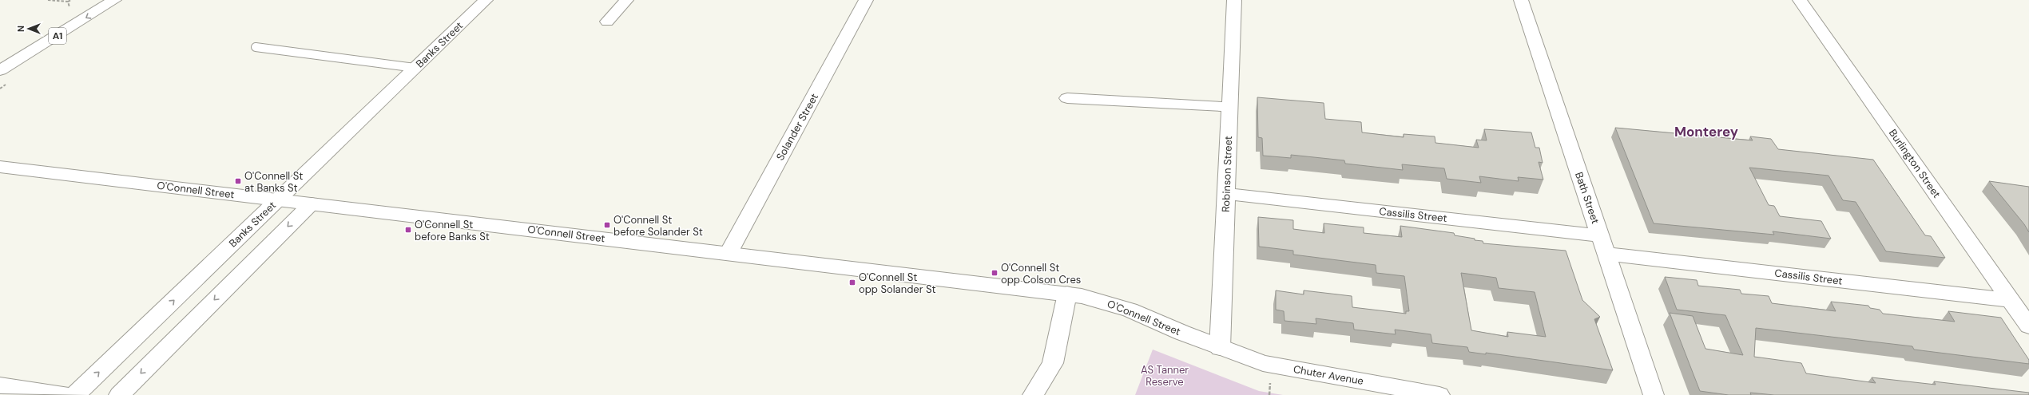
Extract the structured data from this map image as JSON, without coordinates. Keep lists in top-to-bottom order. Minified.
{"streets":{"main road":["A1","Banks Street","Solander Street","Burlington Street","Robinson Street","O'Connell Street","Bath Street","Cassilis Street","Chuter Avenue"]},"crossings":[["Banks Street","O'Connell Street"],["Solander Street","O'Connell Street"],["Burlington Street","Cassilis Street"],["Robinson Street","O'Connell Street"],["Robinson Street","Cassilis Street"],["Robinson Street","Chuter Avenue"],["O'Connell Street","Chuter Avenue"],["Bath Street","Cassilis Street"]],"districts":["Monterey"],"parks":["AS Tanner Reserve"],"places":{"transit":["O'Connell St at Banks St","O'Connell St before Solander St","O'Connell St before Banks St","O'Connell St opp Colson Cres","O'Connell St opp Solander St"]},"north":"left"}
